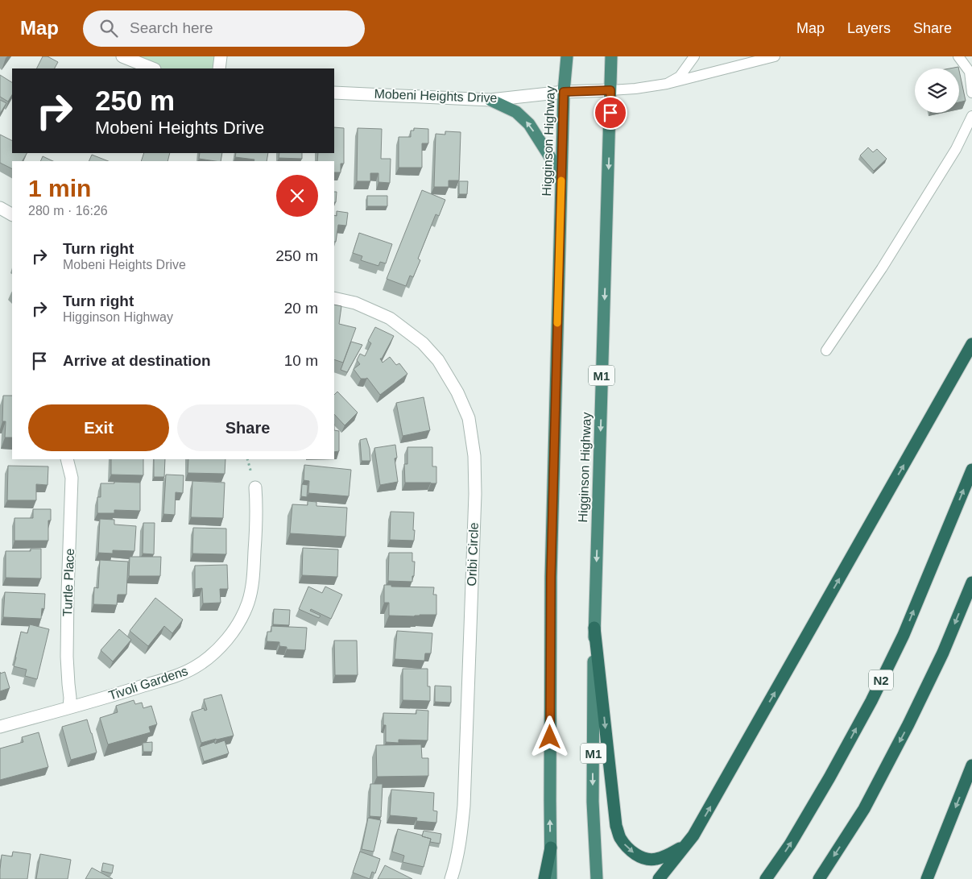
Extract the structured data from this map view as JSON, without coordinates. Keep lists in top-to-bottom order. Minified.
{"streets":{"highway":["Higginson Highway","M1","N2"],"street":["Mobeni Heights Drive","Oribi Circle","Turtle Place","Tivoli Gardens"]},"crossings":[["Mobeni Heights Drive","Higginson Highway"],["Turtle Place","Tivoli Gardens"]],"page":{"header":"Map","search":"Search here","nav":["Map","Layers","Share"],"turn":["250 m","Mobeni Heights Drive"],"heading":["1 min","280 m · 16:26"],"list":[{"name":"Turn right","note":"Mobeni Heights Drive","value":"250 m"},{"name":"Turn right","note":"Higginson Highway","value":"20 m"},{"name":"Arrive at destination","value":"10 m"}],"buttons":["Exit","Share"]}}
